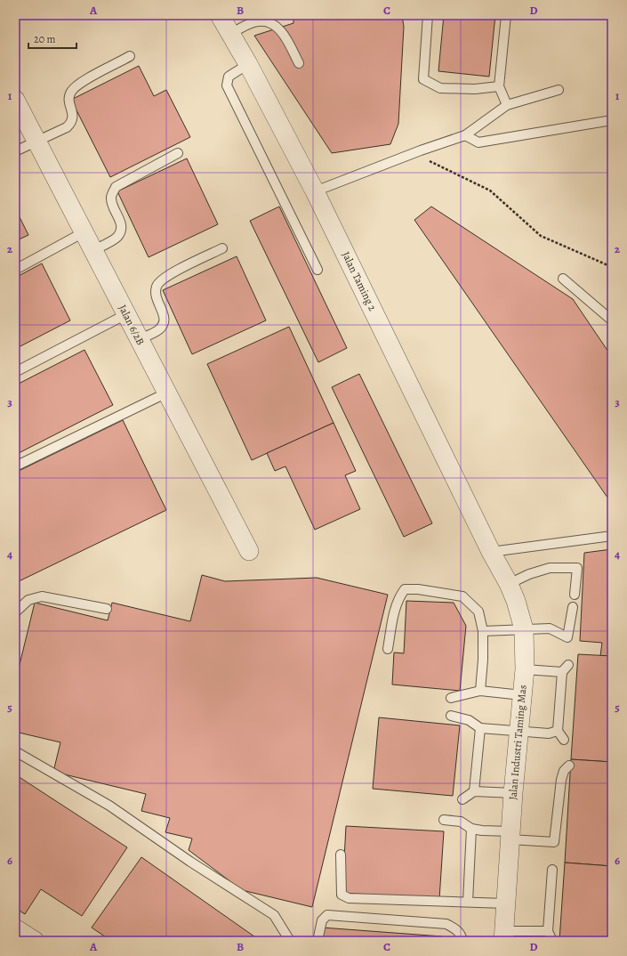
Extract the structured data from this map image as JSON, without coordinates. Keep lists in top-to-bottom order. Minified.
{"streets":{"street":["Jalan Taming 2","Jalan 6/2B","Jalan Industri Taming Mas"]},"crossings":[["Jalan Taming 2","Jalan Industri Taming Mas"]],"scale_bar":"20 m","grid":{"columns":["A","B","C","D"],"rows":["1","2","3","4","5","6"]}}
